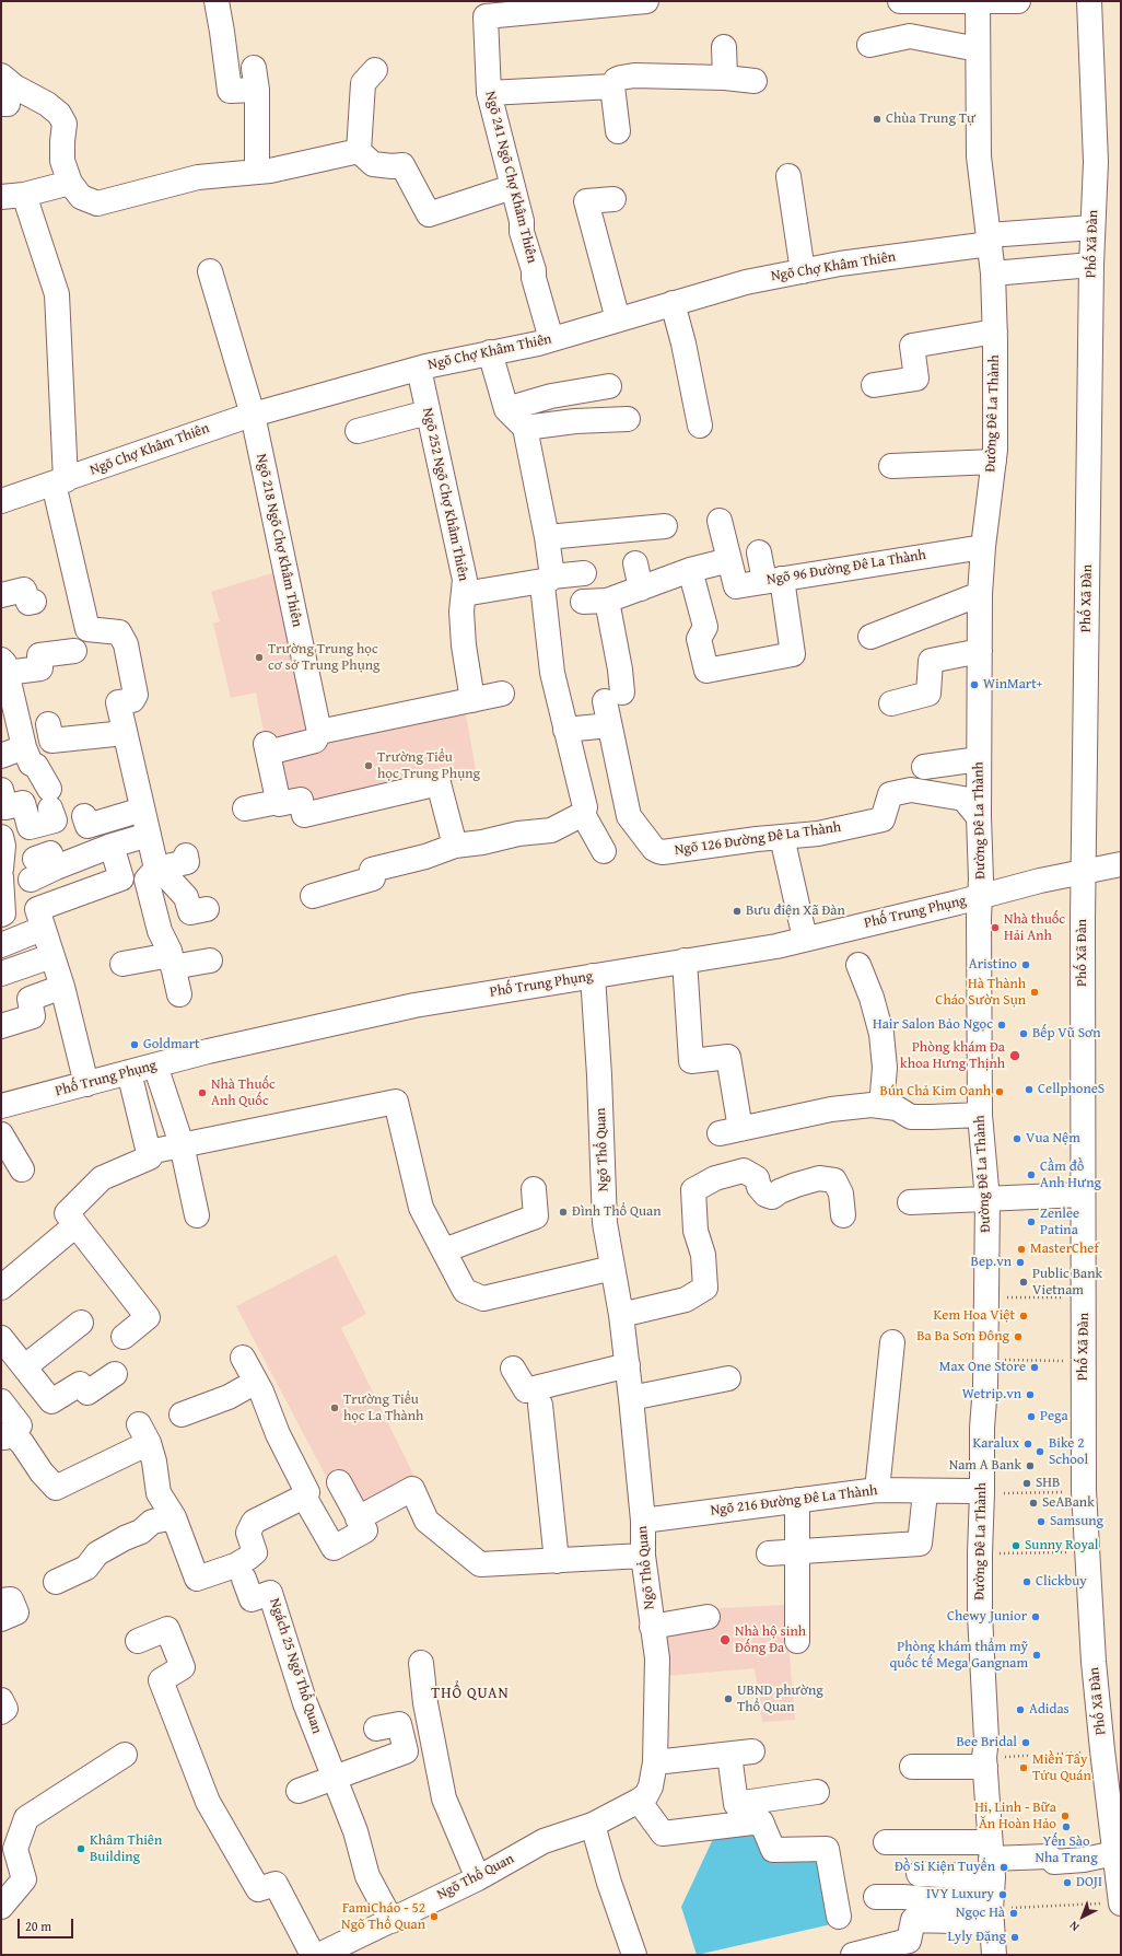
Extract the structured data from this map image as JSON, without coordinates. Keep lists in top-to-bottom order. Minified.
{"streets":{"street":["Ngõ 241 Ngõ Chợ Khâm Thiên","Phố Xã Đàn","Ngõ Chợ Khâm Thiên","Đường Đê La Thành","Ngõ 252 Ngõ Chợ Khâm Thiên","Ngõ 218 Ngõ Chợ Khâm Thiên","Ngõ 96 Đường Đê La Thành","Ngõ 126 Đường Đê La Thành","Phố Trung Phụng","Ngõ Thổ Quan","Ngõ 216 Đường Đê La Thành","Ngách 25 Ngõ Thổ Quan"]},"crossings":[["Ngõ 241 Ngõ Chợ Khâm Thiên","Ngõ Chợ Khâm Thiên"],["Phố Xã Đàn","Ngõ Chợ Khâm Thiên"],["Phố Xã Đàn","Phố Trung Phụng"],["Ngõ Chợ Khâm Thiên","Đường Đê La Thành"],["Ngõ Chợ Khâm Thiên","Ngõ 252 Ngõ Chợ Khâm Thiên"],["Ngõ Chợ Khâm Thiên","Ngõ 218 Ngõ Chợ Khâm Thiên"],["Đường Đê La Thành","Ngõ 96 Đường Đê La Thành"],["Đường Đê La Thành","Ngõ 126 Đường Đê La Thành"],["Đường Đê La Thành","Phố Trung Phụng"],["Đường Đê La Thành","Ngõ 216 Đường Đê La Thành"],["Phố Trung Phụng","Ngõ Thổ Quan"],["Ngõ Thổ Quan","Ngõ 216 Đường Đê La Thành"],["Ngõ Thổ Quan","Ngách 25 Ngõ Thổ Quan"]],"districts":["THỔ QUAN"],"places":["Chùa Trung Tự","Trường Trung học cơ sở Trung Phụng","WinMart+","Trường Tiểu học Trung Phụng","Bưu điện Xã Đàn","Nhà thuốc Hải Anh","Aristino","Hà Thành Cháo Sườn Sụn","Hair Salon Bảo Ngọc","Bếp Vũ Sơn","Goldmart","Phòng khám Đa khoa Hưng Thịnh","CellphoneS","Bún Chả Kim Oanh","Nhà Thuốc Anh Quốc","Vua Nệm","Cầm đồ Anh Hưng","Đình Thổ Quan","Zenlee Patina","MasterChef","Bep.vn","Public Bank Vietnam","Kem Hoa Việt","Ba Ba Sơn Đông","Max One Store","Wetrip.vn","Trường Tiểu học La Thành","Pega","Karalux","Bike 2 School","Nam A Bank","SHB","SeABank","Samsung","Sunny Royal","Clickbuy","Chewy Junior","Nhà hộ sinh Đống Đa","Phòng khám thẩm mỹ quốc tế Mega Gangnam","UBND phường Thổ Quan","Adidas","Bee Bridal","Miền Tây Tửu Quán","Hi, Linh - Bữa Ăn Hoàn Hảo","Yến Sào Nha Trang","Khâm Thiên Building","Đồ Si Kiện Tuyển","DOJI","IVY Luxury","Ngọc Hà","FamiCháo - 52 Ngõ Thổ Quan","Lyly Đặng"],"scale_bar":"20 m","north":"bottom left"}
